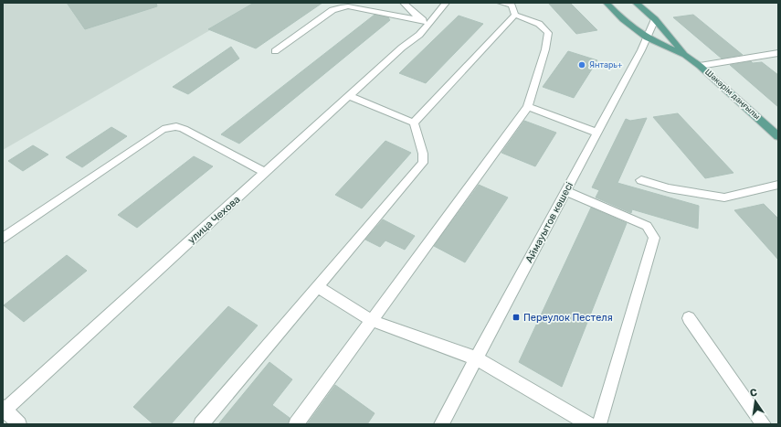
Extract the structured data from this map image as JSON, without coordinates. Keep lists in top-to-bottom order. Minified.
{"streets":{"main road":["Шәкәрім даңғылы"],"street":["улица Чехова","Аймауытов көшесі"]},"crossings":[["Шәкәрім даңғылы","Аймауытов көшесі"]],"places":{"other":["Янтарь+"],"transit":["Переулок Пестеля"]},"north":"top"}
